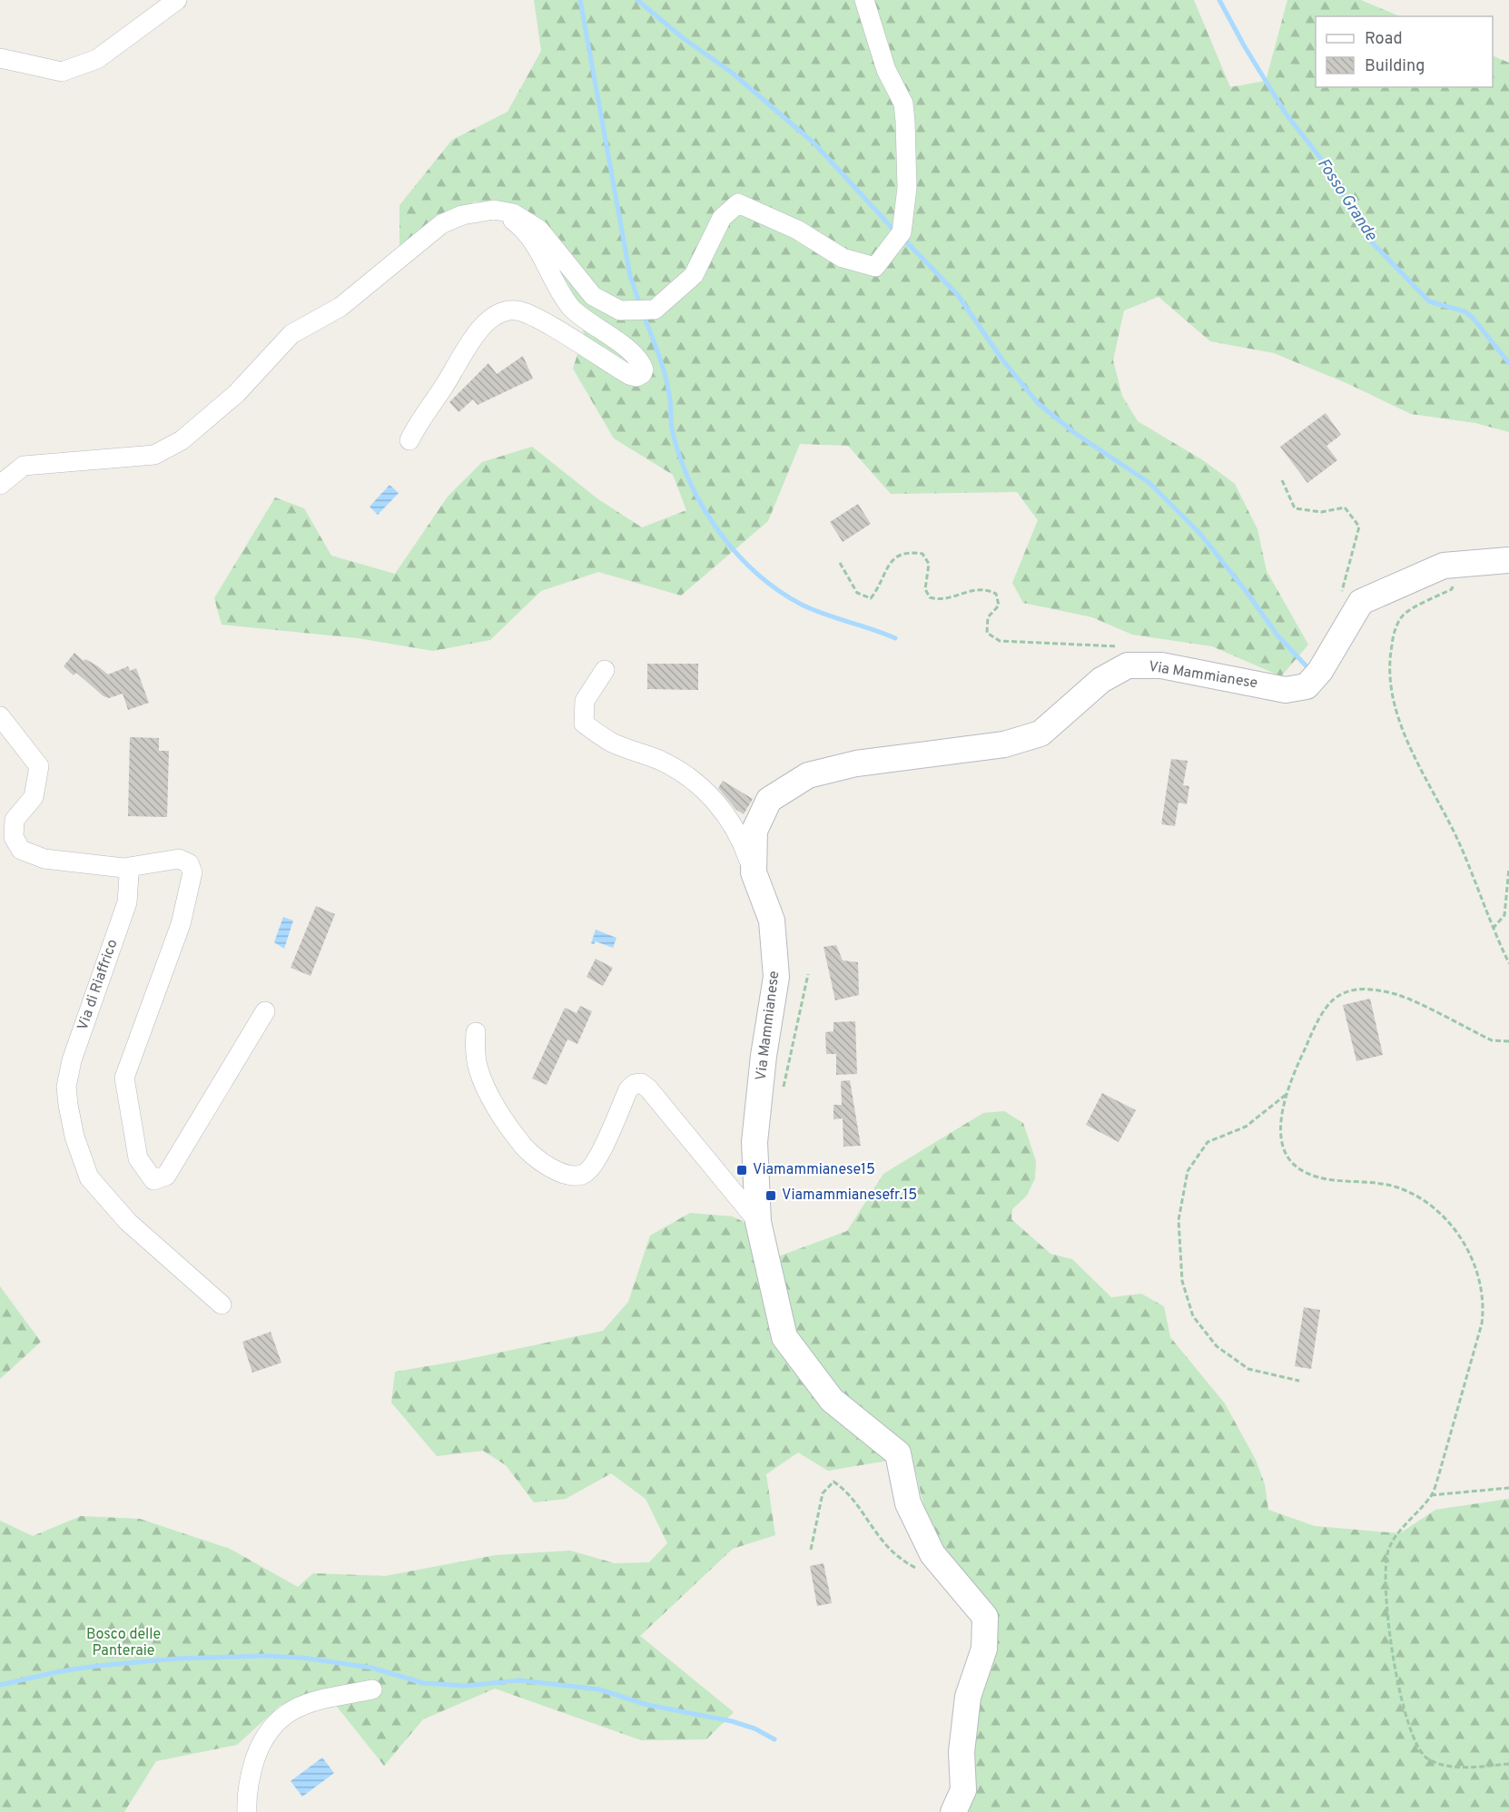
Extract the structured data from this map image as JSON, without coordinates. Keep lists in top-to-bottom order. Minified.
{"streets":{"main road":["Via Mammianese"],"street":["Via di Riaffrico"]},"water":["Fosso Grande"],"parks":["Bosco delle Panteraie"],"places":{"transit":["Viamammianese15","Viamammianesefr.15"]},"legend":["Road","Building"]}
